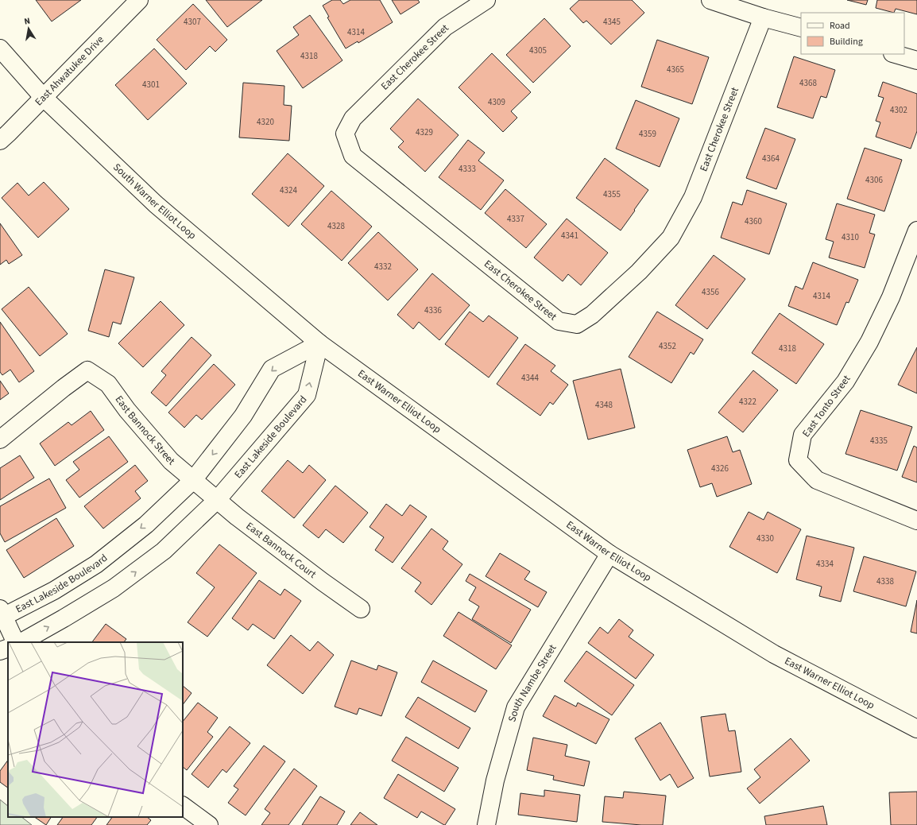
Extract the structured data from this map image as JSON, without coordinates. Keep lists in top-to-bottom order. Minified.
{"streets":{"street":["East Cherokee Street","East Ahwatukee Drive","South Warner Elliot Loop","East Warner Elliot Loop","East Tonto Street","East Bannock Street","East Lakeside Boulevard","East Bannock Court","South Nambe Street"]},"crossings":[["East Ahwatukee Drive","South Warner Elliot Loop"],["South Warner Elliot Loop","East Warner Elliot Loop"],["South Warner Elliot Loop","East Lakeside Boulevard"],["East Warner Elliot Loop","East Lakeside Boulevard"],["East Warner Elliot Loop","South Nambe Street"],["East Bannock Street","East Lakeside Boulevard"],["East Bannock Street","East Bannock Court"],["East Lakeside Boulevard","East Bannock Court"]],"house_numbers":["4307","4345","4314","4305","4318","4365","4368","4301","4309","4302","4320","4329","4359","4364","4333","4306","4324","4355","4337","4360","4328","4341","4310","4332","4356","4314","4336","4352","4318","4344","4322","4348","4335","4326","4330","4334","4338"],"legend":["Road","Building"],"north":"top"}
